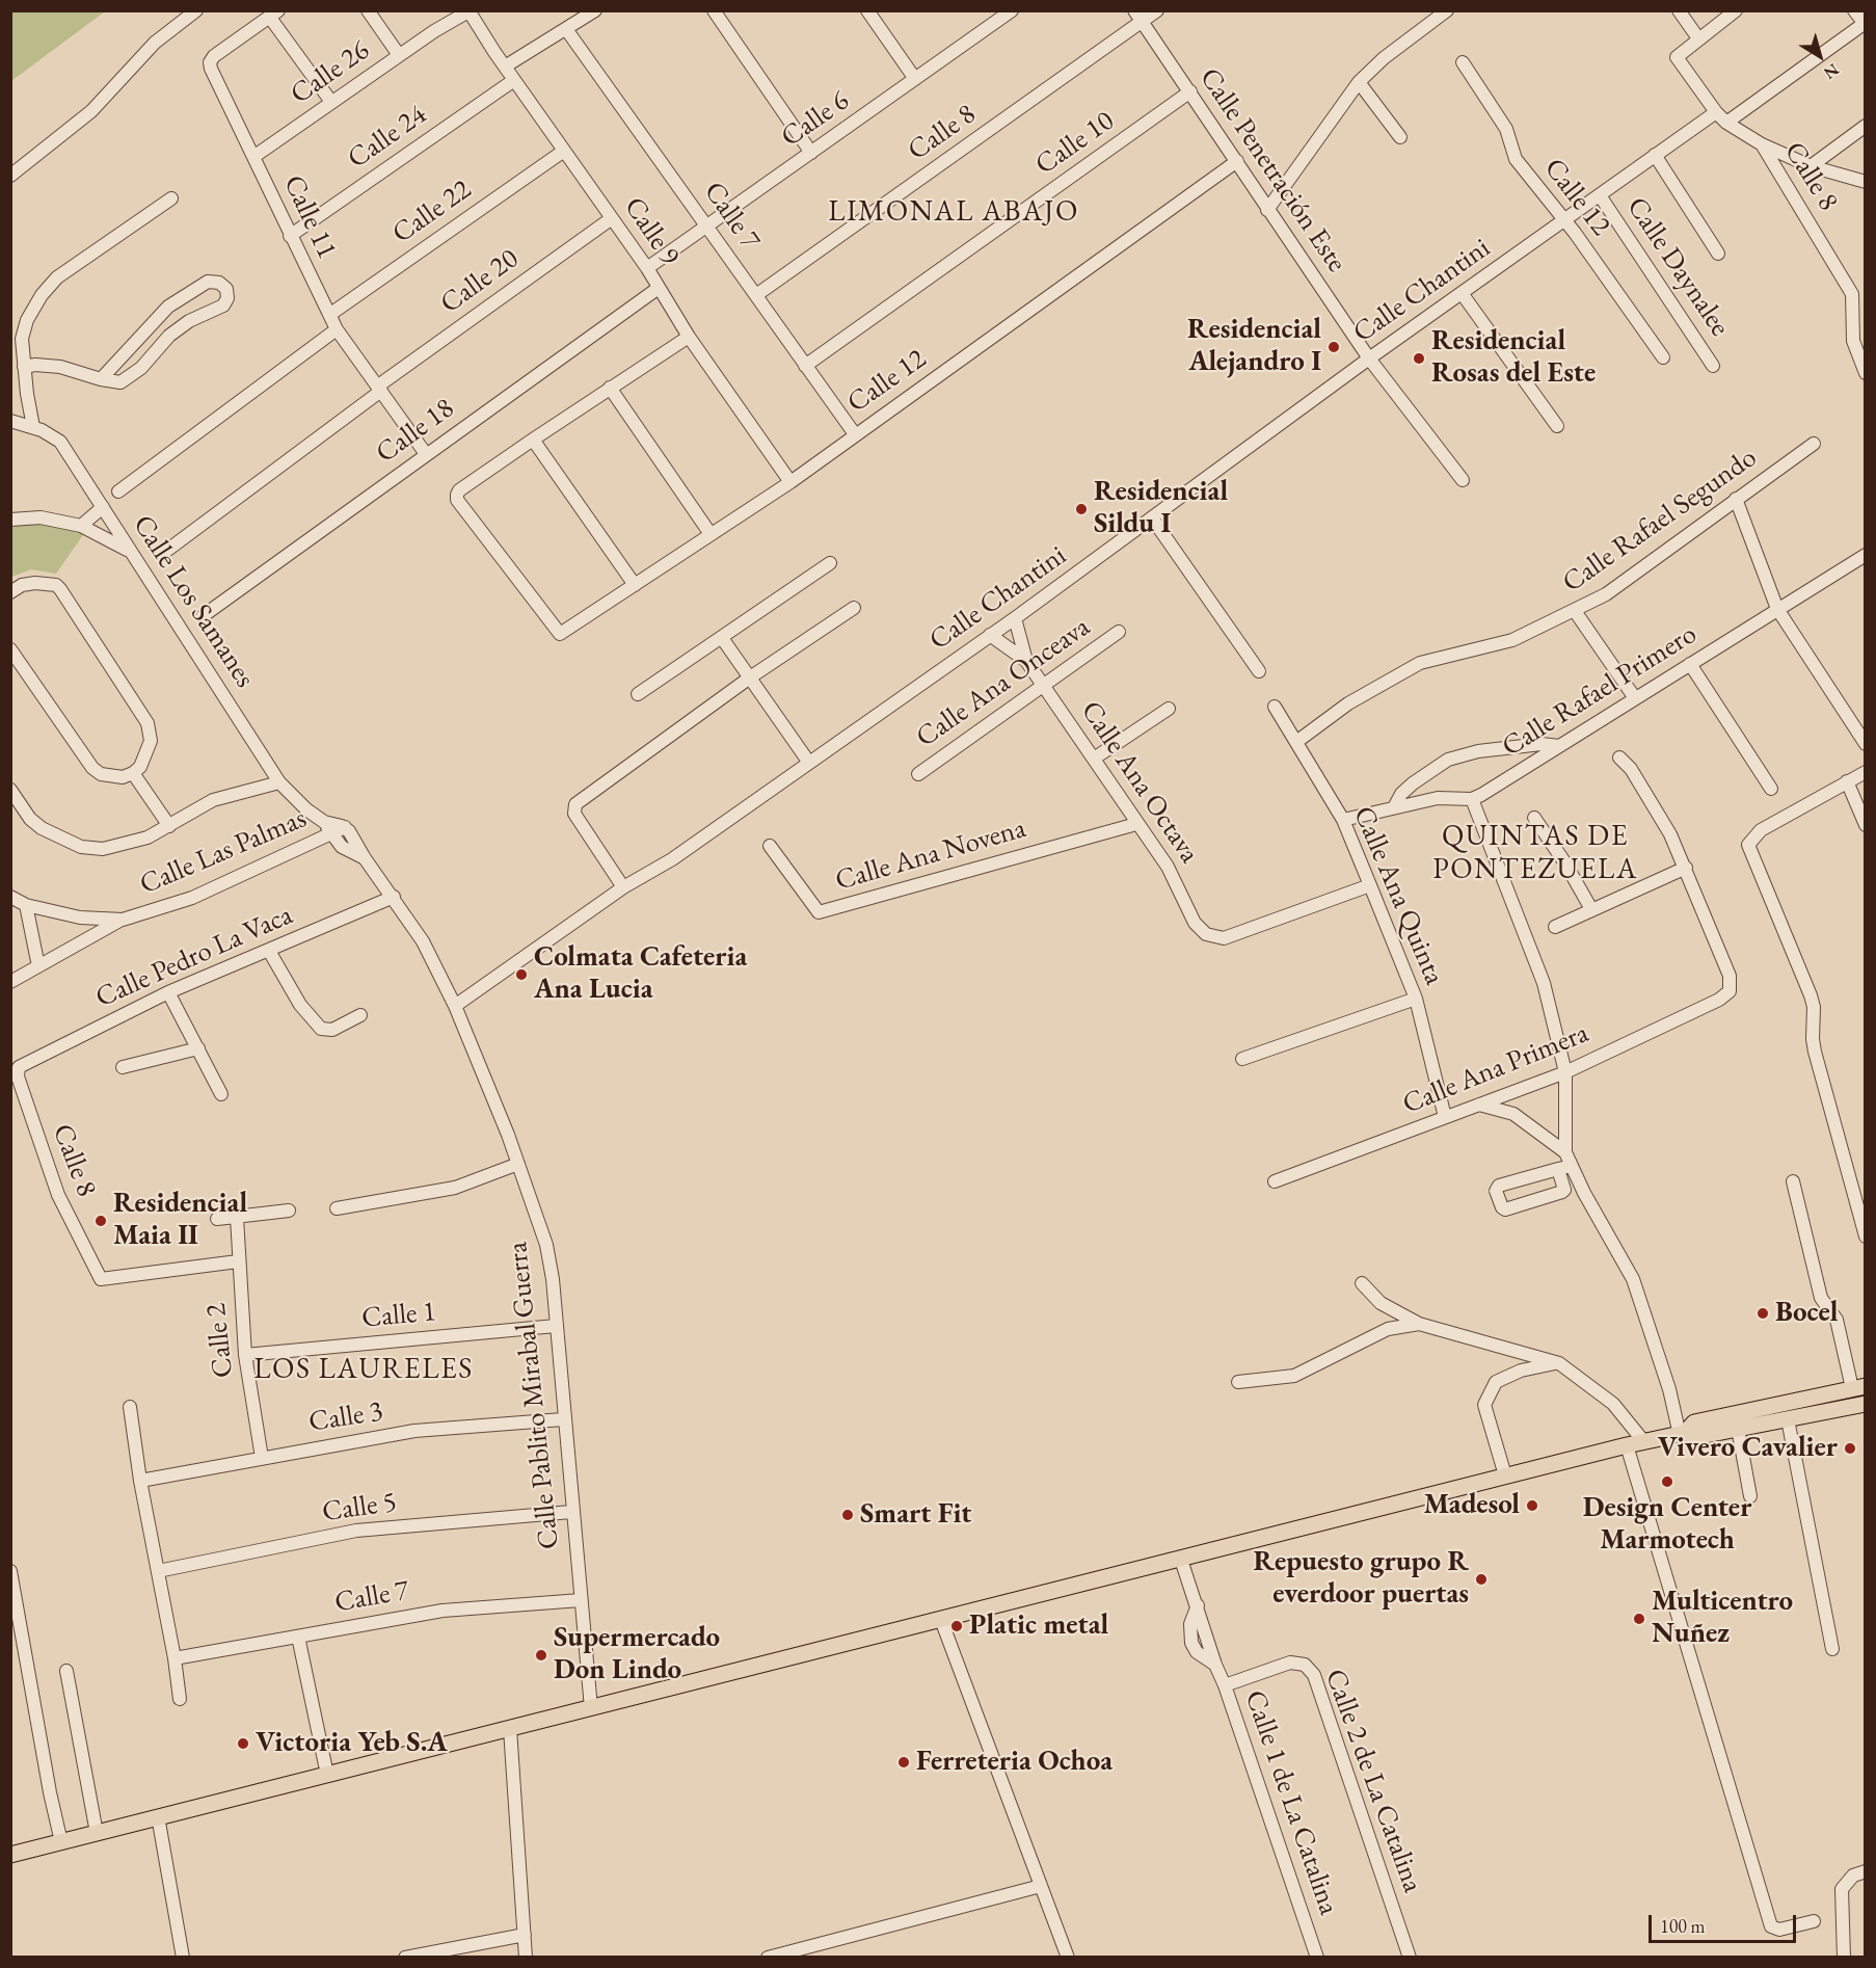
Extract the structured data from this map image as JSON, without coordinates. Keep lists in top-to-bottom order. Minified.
{"streets":{"street":["Calle 26","Calle 6","Calle 8","Calle 24","Calle 10","Calle Penetración Este","Calle 12","Calle 22","Calle 7","Calle 11","Calle 9","Calle Daynalee","Calle 20","Calle Chantini","Calle 18","Calle Rafael Segundo","Calle Los Samanes","Calle Ana Onceava","Calle Rafael Primero","Calle Ana Octava","Calle Las Palmas","Calle Ana Novena","Calle Ana Quinta","Calle Pedro La Vaca","Calle Ana Primera","Calle 1","Calle 2","Calle Pablito Mirabal Guerra","Calle 3","Calle 5","Calle 2 de La Catalina","Calle 1 de La Catalina"]},"crossings":[["Calle 26","Calle 11"],["Calle 26","Calle 9"],["Calle 6","Calle 7"],["Calle 6","Calle 9"],["Calle 8","Calle Penetración Este"],["Calle 8","Calle 7"],["Calle 8","Calle Pedro La Vaca"],["Calle 8","Calle 2"],["Calle 24","Calle 11"],["Calle 24","Calle 9"],["Calle 10","Calle Penetración Este"],["Calle 10","Calle 7"],["Calle Penetración Este","Calle 12"],["Calle Penetración Este","Calle Chantini"],["Calle 12","Calle 7"],["Calle 12","Calle 9"],["Calle 12","Calle Chantini"],["Calle 22","Calle 11"],["Calle 22","Calle 9"],["Calle 7","Calle Pablito Mirabal Guerra"],["Calle 11","Calle 20"],["Calle 11","Calle 18"],["Calle 9","Calle 20"],["Calle 9","Calle 18"],["Calle Daynalee","Calle Chantini"],["Calle Chantini","Calle Ana Octava"],["Calle Chantini","Calle Pablito Mirabal Guerra"],["Calle Rafael Segundo","Calle Ana Quinta"],["Calle Los Samanes","Calle Las Palmas"],["Calle Los Samanes","Calle Pablito Mirabal Guerra"],["Calle Ana Onceava","Calle Ana Octava"],["Calle Ana Octava","Calle Ana Novena"],["Calle Ana Octava","Calle Ana Quinta"],["Calle Ana Quinta","Calle Ana Primera"],["Calle Pedro La Vaca","Calle Pablito Mirabal Guerra"],["Calle 1","Calle 2"],["Calle 1","Calle Pablito Mirabal Guerra"],["Calle 2","Calle 3"],["Calle Pablito Mirabal Guerra","Calle 3"],["Calle Pablito Mirabal Guerra","Calle 5"],["Calle 2 de La Catalina","Calle 1 de La Catalina"]],"districts":["LIMONAL ABAJO","QUINTAS DE PONTEZUELA","LOS LAURELES"],"places":["Residencial Alejandro I","Residencial Rosas del Este","Residencial Sildu I","Colmata Cafeteria Ana Lucia","Residencial Maia II","Bocel","Vivero Cavalier","Design Center Marmotech","Madesol","Smart Fit","Repuesto grupo R everdoor puertas","Multicentro Nuñez","Platic metal","Supermercado Don Lindo","Victoria Yeb S.A","Ferreteria Ochoa"],"scale_bar":"100 m","north":"bottom right"}
